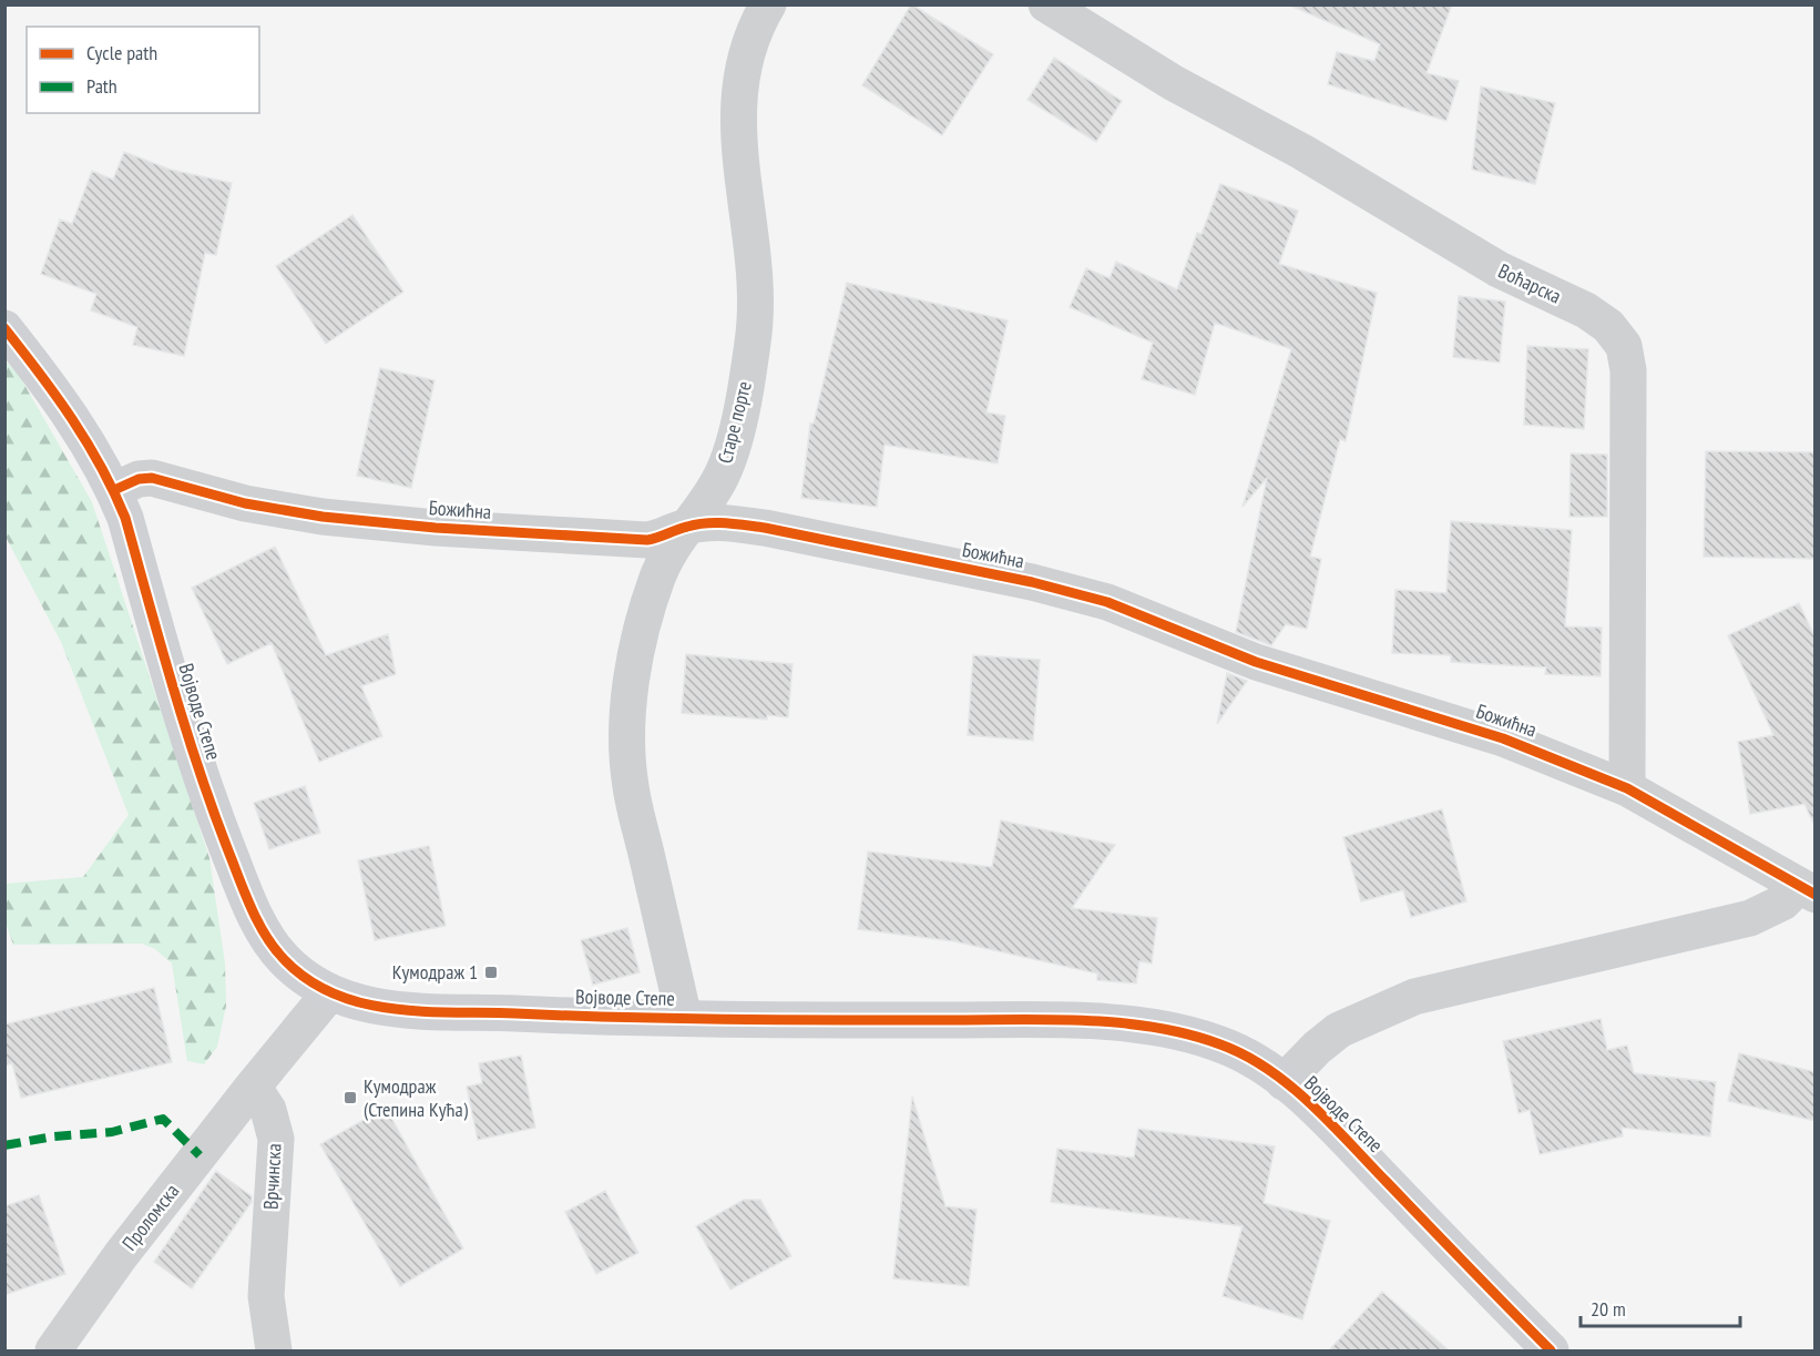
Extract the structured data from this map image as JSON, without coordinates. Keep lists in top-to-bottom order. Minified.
{"streets":{"street":["Воћарска","Старе порте","Божићна","Војводе Степе","Врчинска","Проломска"]},"crossings":[["Воћарска","Божићна"],["Старе порте","Божићна"],["Старе порте","Војводе Степе"],["Божићна","Војводе Степе"],["Врчинска","Проломска"]],"places":{"transit":["Кумодраж 1","Кумодраж (Степина Кућа)"]},"legend":["Cycle path","Path"],"scale_bar":"20 m"}
